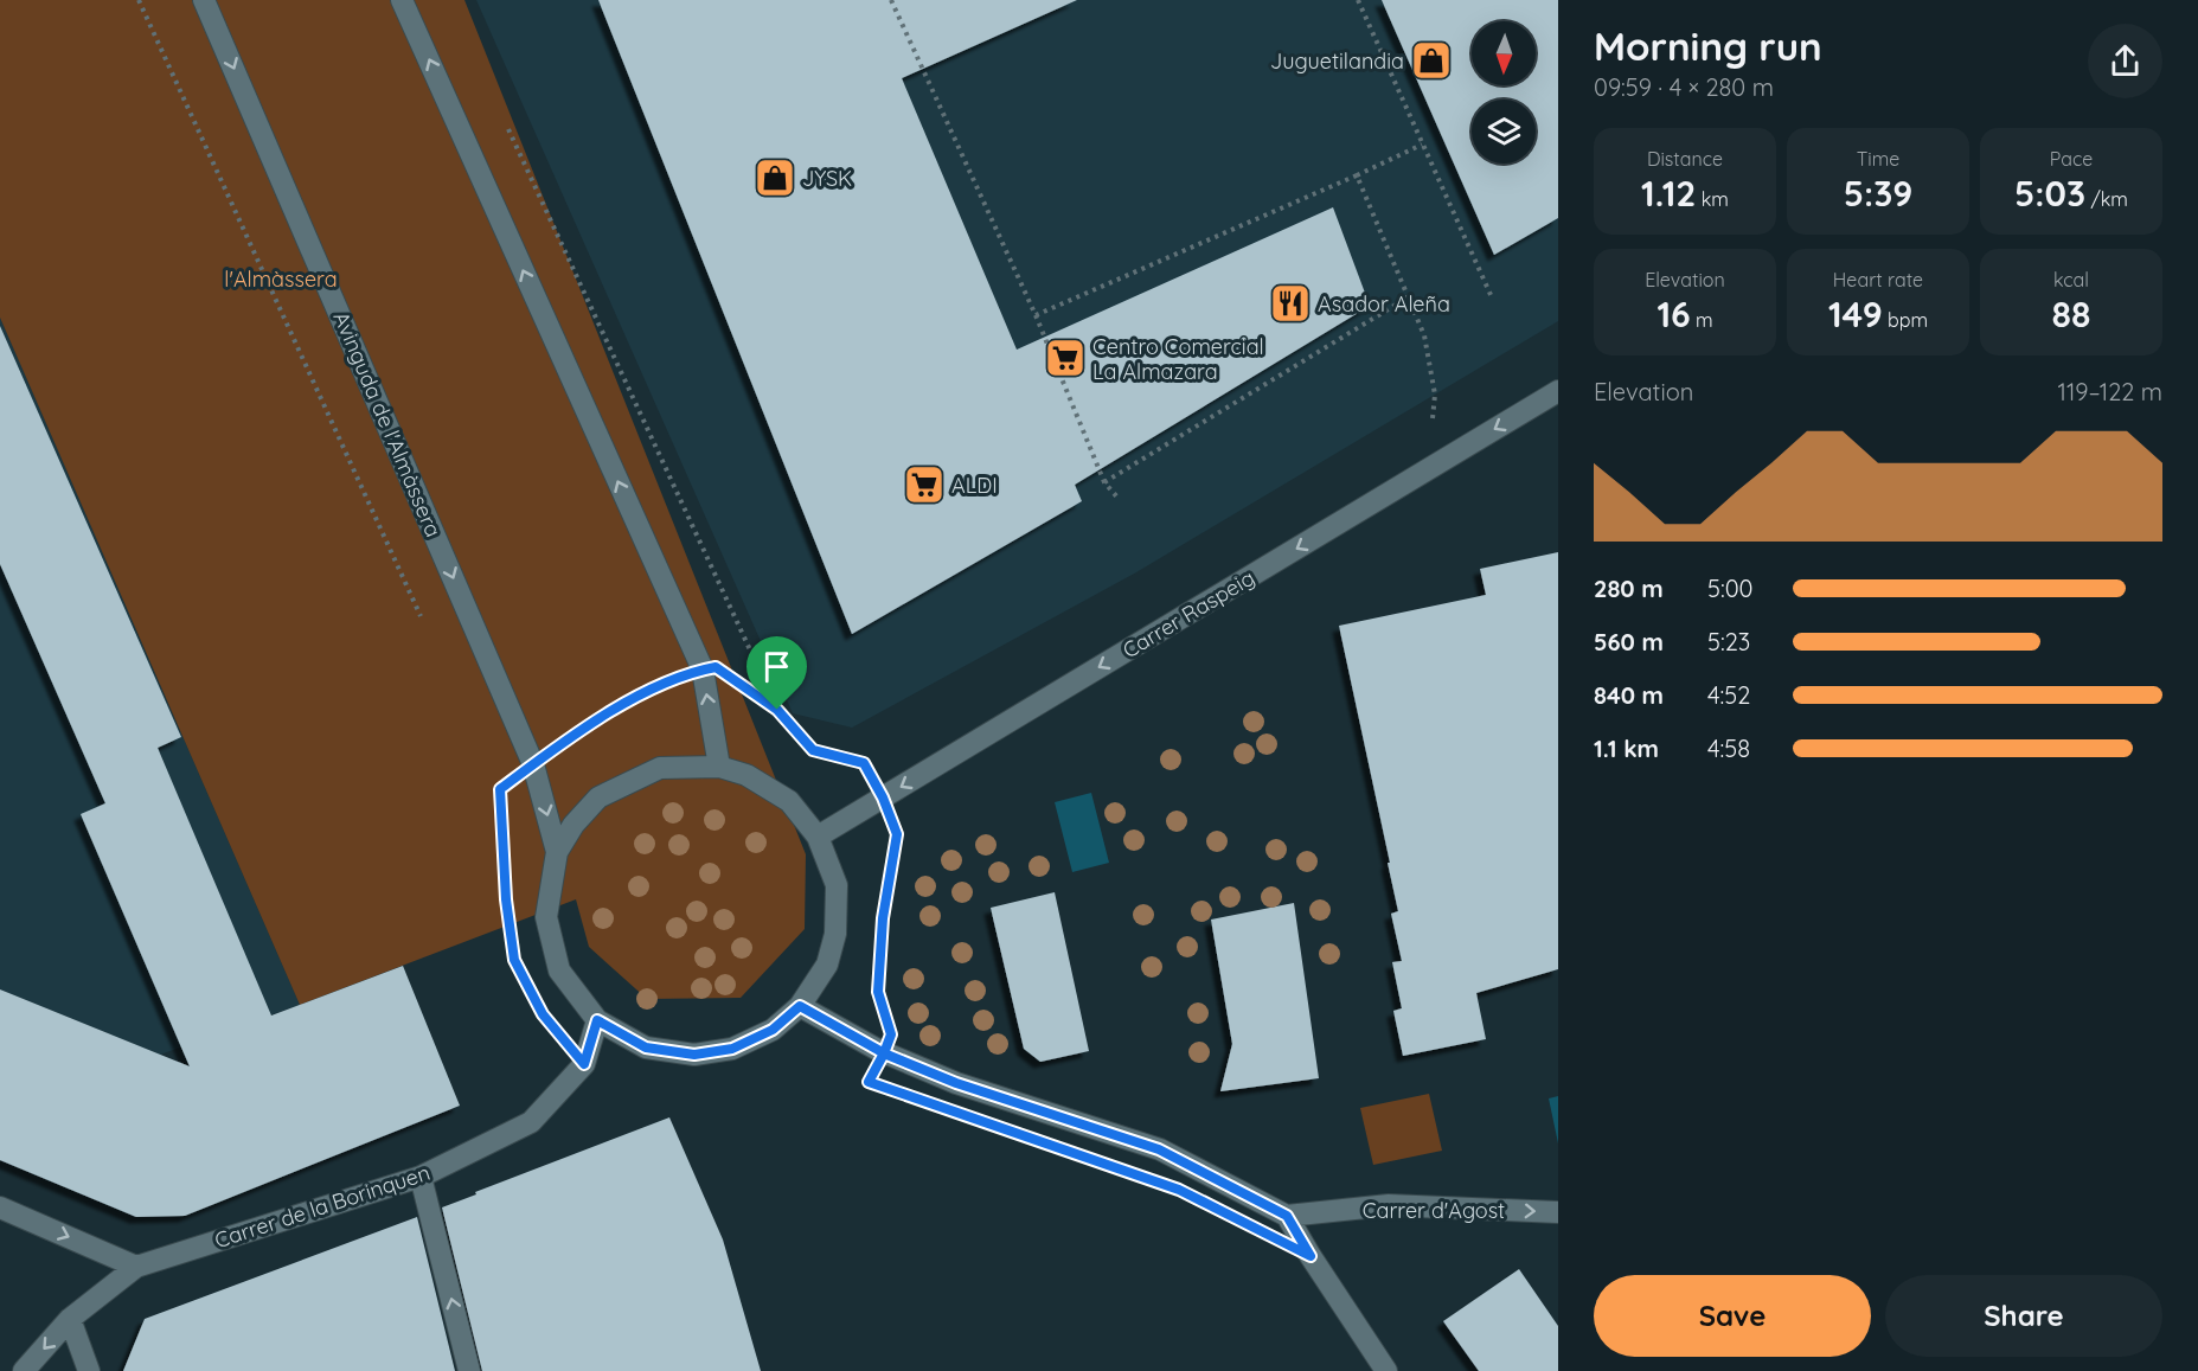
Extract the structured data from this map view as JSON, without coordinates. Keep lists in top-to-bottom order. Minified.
{"streets":{"street":["Avinguda de l'Almàssera","Carrer Raspeig","Carrer de la Borinquen","Carrer d'Agost"]},"one_way":["Carrer Raspeig","Carrer d'Agost"],"parks":["l'Almàssera"],"places":{"shop":["Juguetilandia","JYSK"],"restaurant":["Asador Aleña"],"supermarket":["Centro Comercial La Almazara","ALDI"]},"north":"bottom","page":{"heading":["Morning run","09:59 · 4 × 280 m"],"stats":[["Distance","1.12 km"],["Time","5:39"],["Pace","5:03 /km"],["Elevation","16 m"],["Heart rate","149 bpm"],["kcal","88"]],"chart":["Elevation","119–122 m"],"list":[{"name":"280 m","note":"5:00"},{"name":"560 m","note":"5:23"},{"name":"840 m","note":"4:52"},{"name":"1.1 km","note":"4:58"}],"buttons":["Save","Share"]}}
